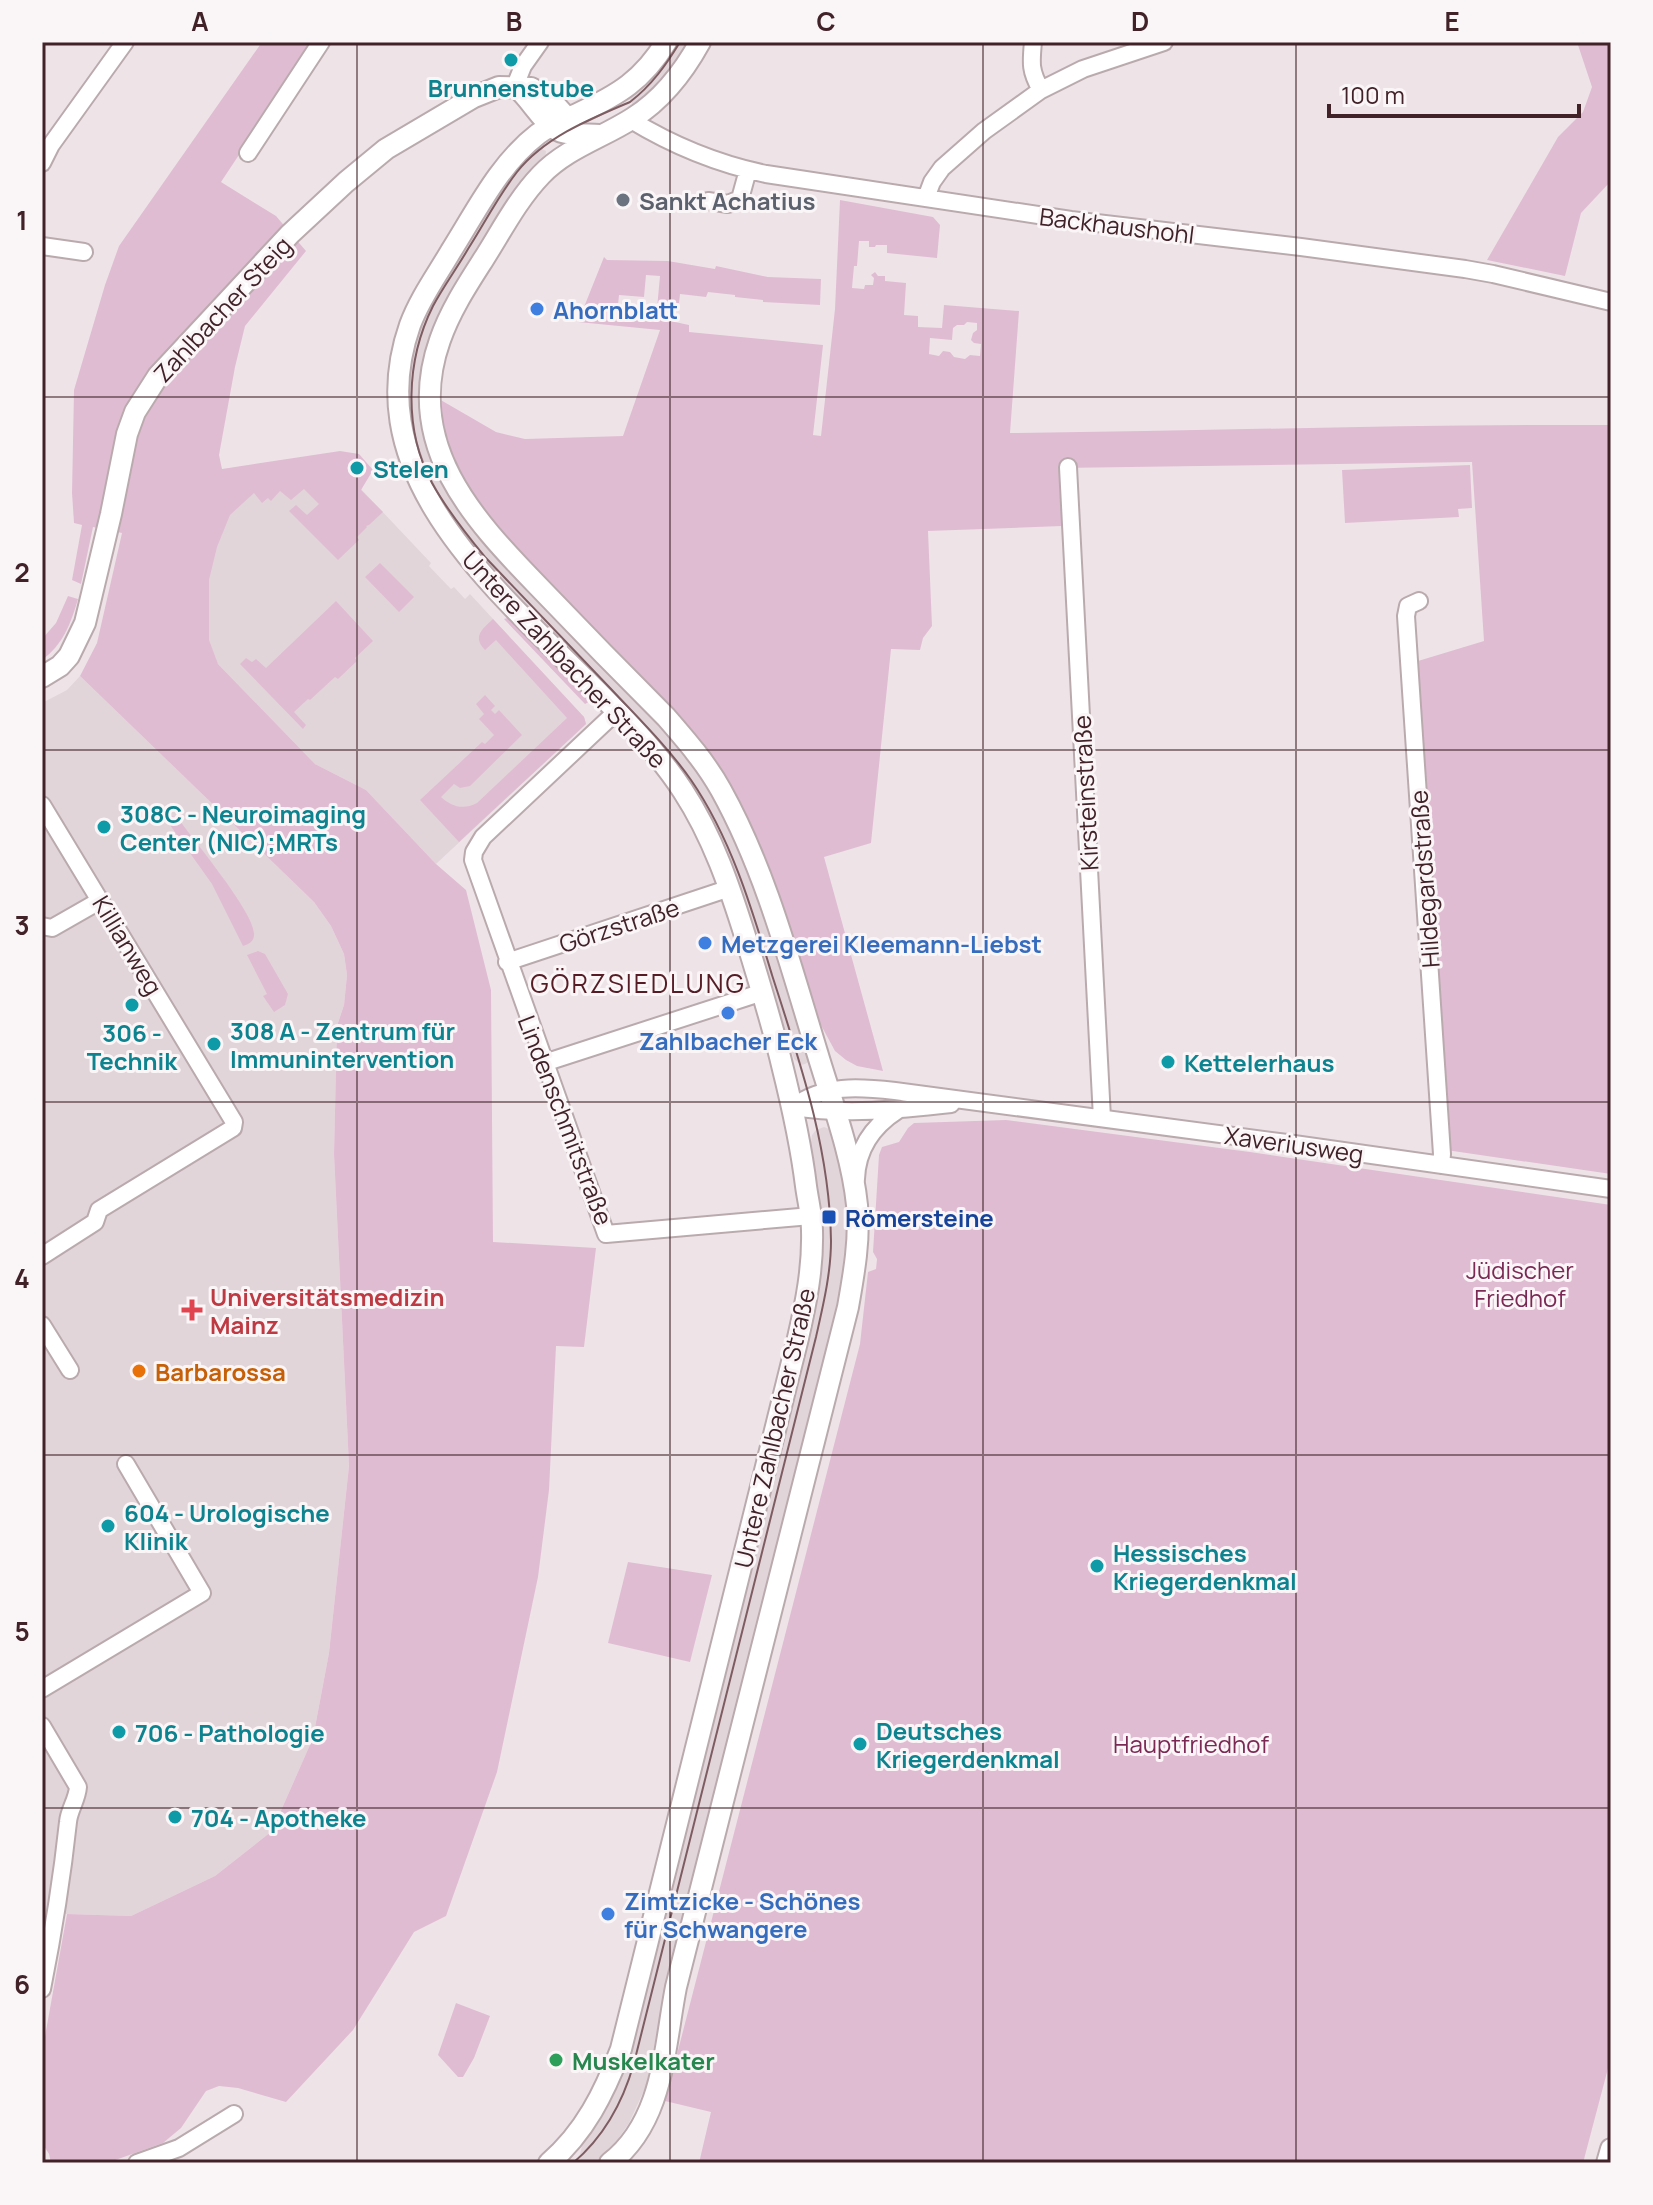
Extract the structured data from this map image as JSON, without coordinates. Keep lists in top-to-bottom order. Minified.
{"streets":{"street":["Backhaushohl","Zahlbacher Steig","Untere Zahlbacher Straße","Kirsteinstraße","Hildegardstraße","Görzstraße","Killianweg","Lindenschmitstraße","Xaveriusweg"]},"crossings":[["Backhaushohl","Untere Zahlbacher Straße"],["Untere Zahlbacher Straße","Görzstraße"],["Untere Zahlbacher Straße","Lindenschmitstraße"],["Untere Zahlbacher Straße","Xaveriusweg"],["Kirsteinstraße","Xaveriusweg"],["Hildegardstraße","Xaveriusweg"],["Görzstraße","Lindenschmitstraße"]],"districts":["GÖRZSIEDLUNG"],"parks":["Jüdischer Friedhof","Hauptfriedhof"],"places":{"other":["Brunnenstube","Sankt Achatius","Ahornblatt","Stelen","308C - Neuroimaging Center (NIC);MRTs","Metzgerei Kleemann-Liebst","306 - Technik","Zahlbacher Eck","308 A - Zentrum für Immunintervention","Kettelerhaus","Barbarossa","604 - Urologische Klinik","Hessisches Kriegerdenkmal","706 - Pathologie","Deutsches Kriegerdenkmal","704 - Apotheke","Zimtzicke - Schönes für Schwangere","Muskelkater"],"transit":["Römersteine"],"health":["Universitätsmedizin Mainz"]},"scale_bar":"100 m","grid":{"columns":["A","B","C","D","E"],"rows":["1","2","3","4","5","6"]}}
